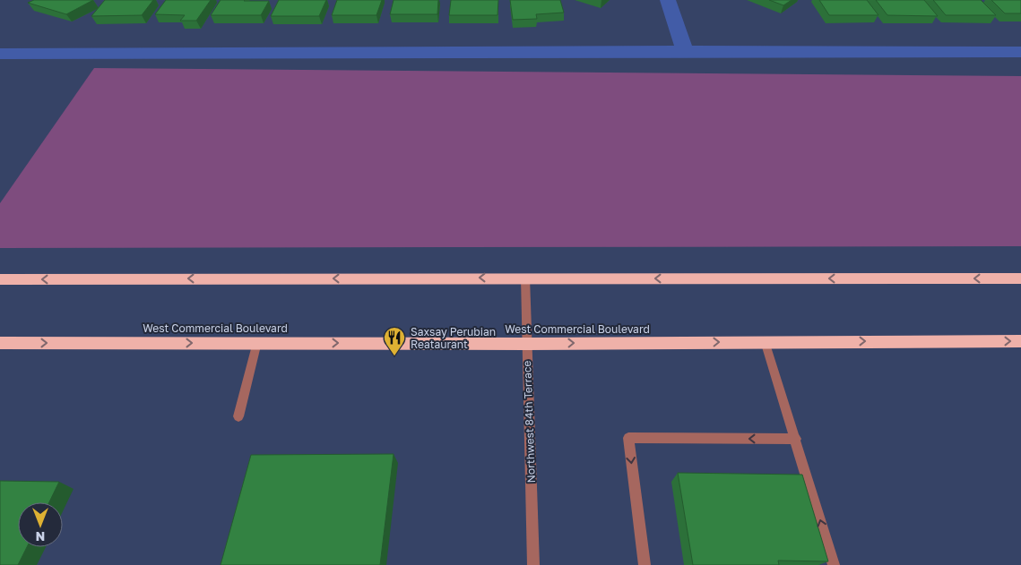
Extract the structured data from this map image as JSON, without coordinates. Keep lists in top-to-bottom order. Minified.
{"streets":{"highway":["West Commercial Boulevard"],"street":["Northwest 84th Terrace"]},"crossings":[["West Commercial Boulevard","Northwest 84th Terrace"]],"places":{"restaurant":["Saxsay Perubian Reataurant"]},"north":"bottom"}
